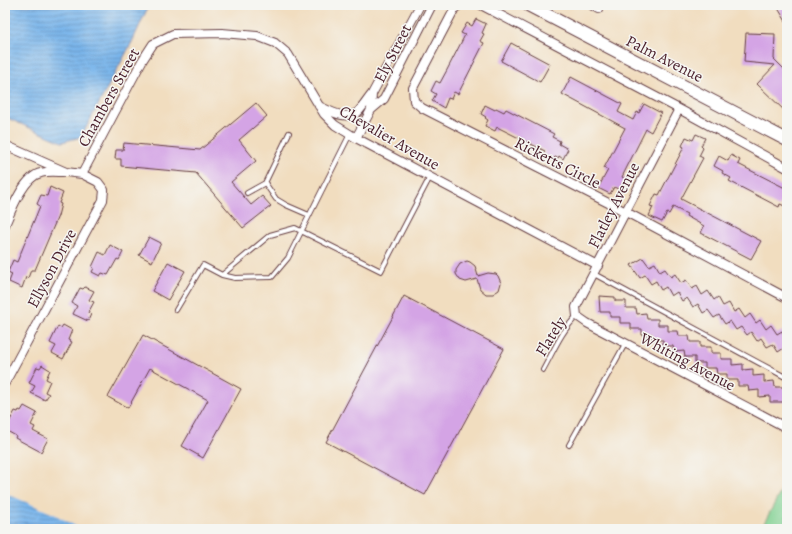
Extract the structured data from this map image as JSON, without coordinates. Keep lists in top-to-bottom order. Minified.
{"streets":{"main road":["Palm Avenue"],"street":["Ely Street","Chambers Street","Chevalier Avenue","Ricketts Circle","Flatley Avenue","Ellyson Drive","Whiting Avenue"],"lane":["Flately"]},"crossings":[["Ely Street","Chevalier Avenue"],["Chambers Street","Chevalier Avenue"],["Chambers Street","Ellyson Drive"],["Chevalier Avenue","Flatley Avenue"],["Ricketts Circle","Flatley Avenue"],["Flatley Avenue","Flately"],["Flatley Avenue","Whiting Avenue"],["Flately","Whiting Avenue"]]}
